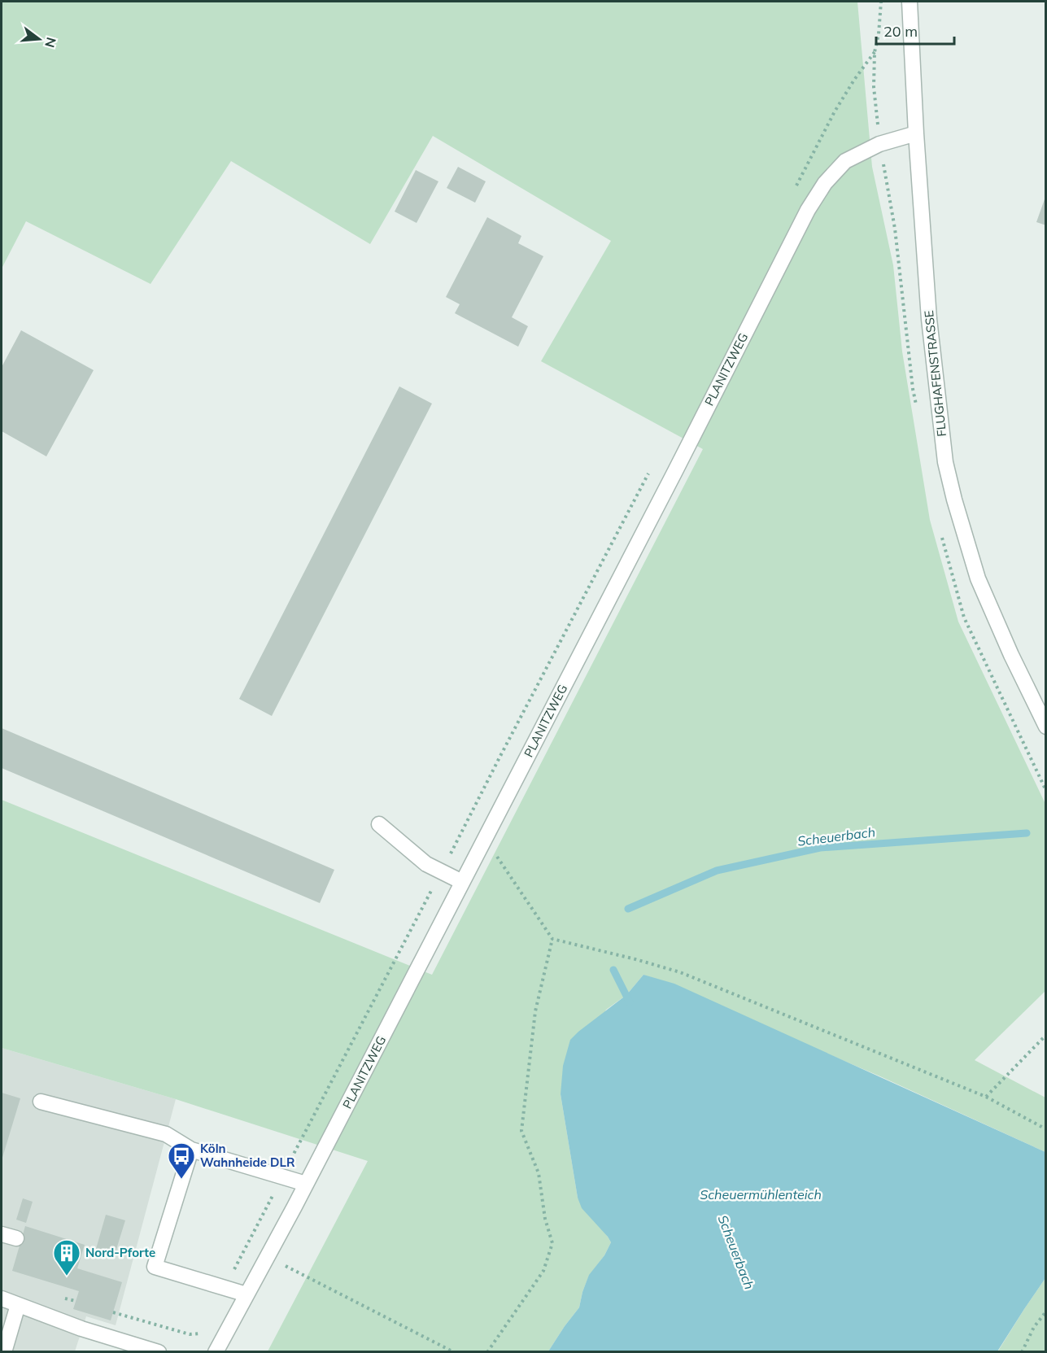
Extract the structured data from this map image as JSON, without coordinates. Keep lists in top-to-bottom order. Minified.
{"streets":{"street":["PLANITZWEG","FLUGHAFENSTRASSE"]},"crossings":[["PLANITZWEG","FLUGHAFENSTRASSE"]],"water":["Scheuerbach","Scheuermühlenteich"],"places":{"bus stop":["Köln Wahnheide DLR"],"building":["Nord-Pforte"]},"scale_bar":"20 m","north":"right"}
